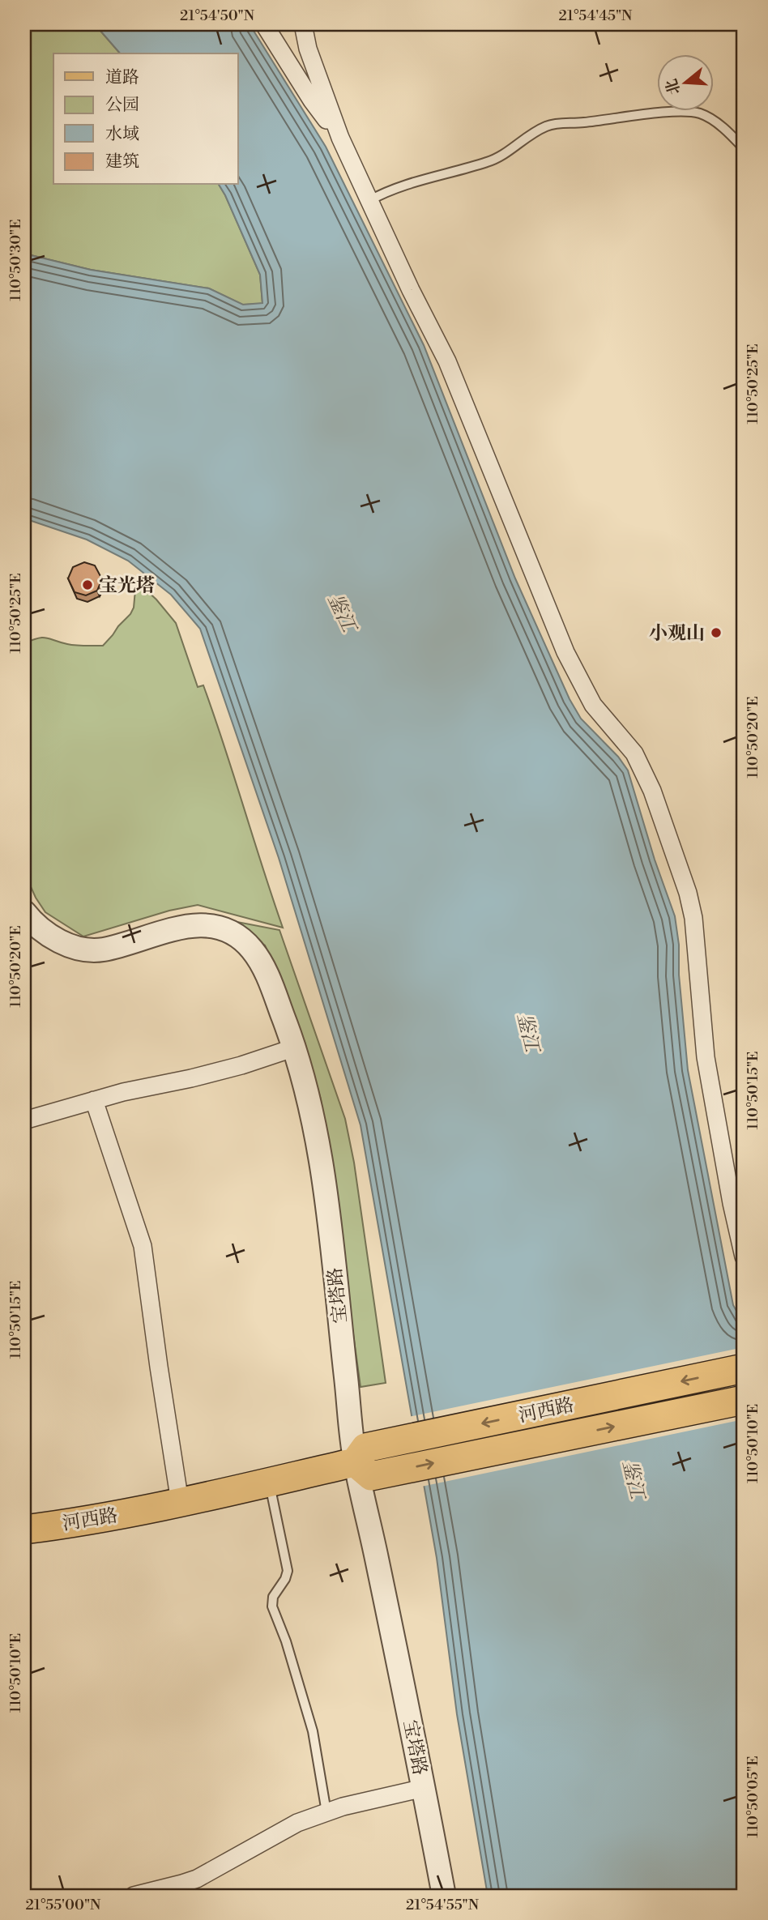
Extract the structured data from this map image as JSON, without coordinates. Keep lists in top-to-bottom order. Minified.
{"streets":{"main road":["河西路"],"street":["宝塔路"]},"crossings":[["宝塔路","河西路"]],"water":["鉴江"],"places":["宝光塔","小观山"],"legend":["道路","公园","水域","建筑"],"north":"left","coordinates":["21°54'50\"N","21°54'45\"N","110°50'30\"E","110°50'25\"E","110°50'20\"E","110°50'15\"E","110°50'10\"E","110°50'05\"E","21°55'00\"N","21°54'55\"N"]}
